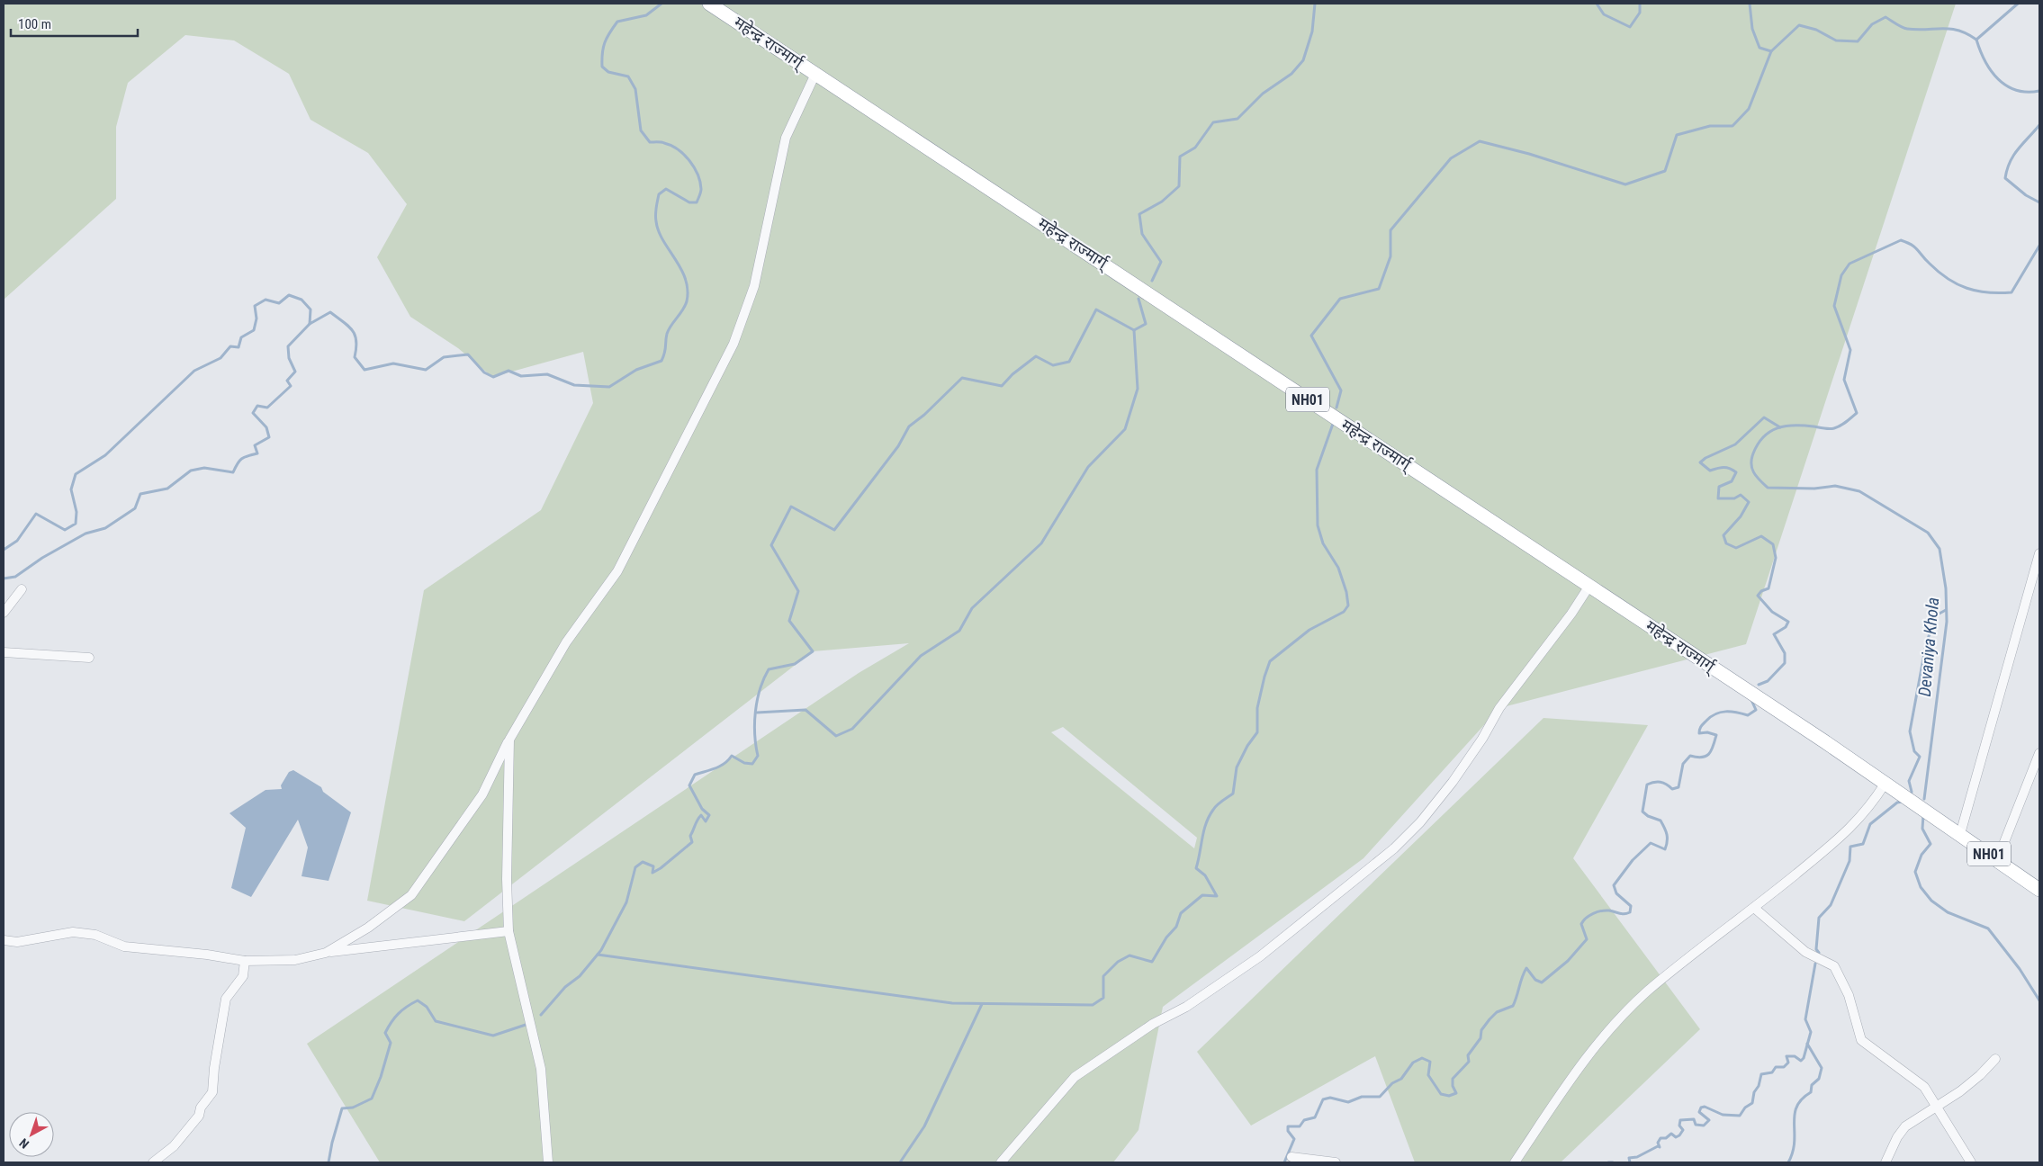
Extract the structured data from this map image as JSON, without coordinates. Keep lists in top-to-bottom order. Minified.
{"streets":{"highway":["महेन्द्र राज्मार्ग्","NH01"]},"water":["Devaniya Khola"],"scale_bar":"100 m","north":"bottom left"}
